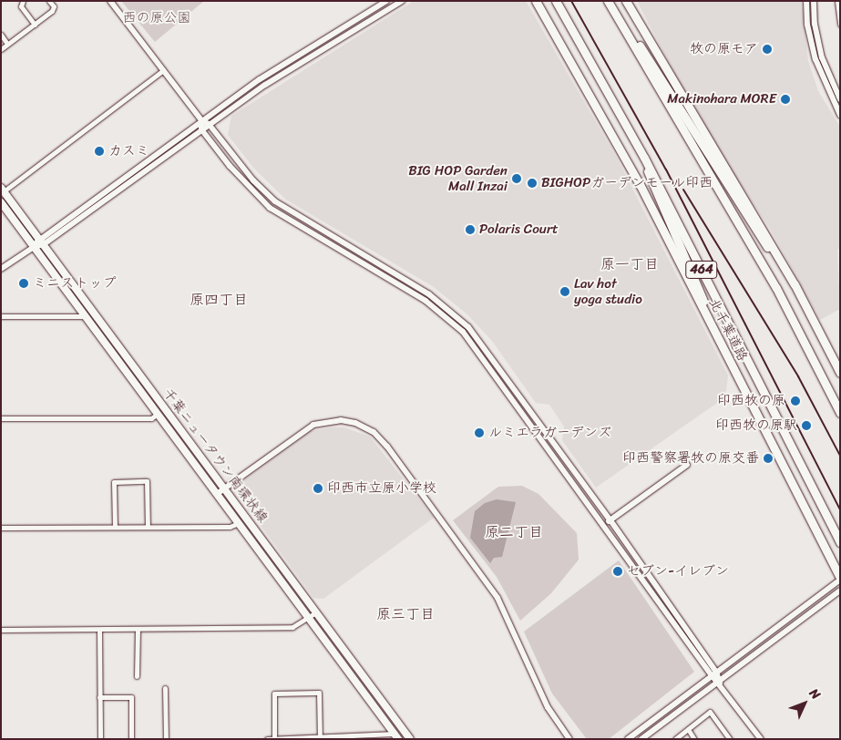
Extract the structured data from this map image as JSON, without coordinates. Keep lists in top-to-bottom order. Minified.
{"streets":{"highway":["464","北千葉道路"],"main road":["千葉ニュータウン南環状線"]},"districts":["原一丁目","原四丁目","原二丁目","原三丁目"],"parks":["西の原公園"],"places":["牧の原モア","Makinohara MORE","カスミ","BIG HOP Garden Mall Inzai","BIGHOPガーデンモール印西","Polaris Court","ミニストップ","Lav hot yoga studio","印西牧の原","印西牧の原駅","ルミエラガーデンズ","印西警察署牧の原交番","印西市立原小学校","セブン-イレブン"],"north":"top right"}
